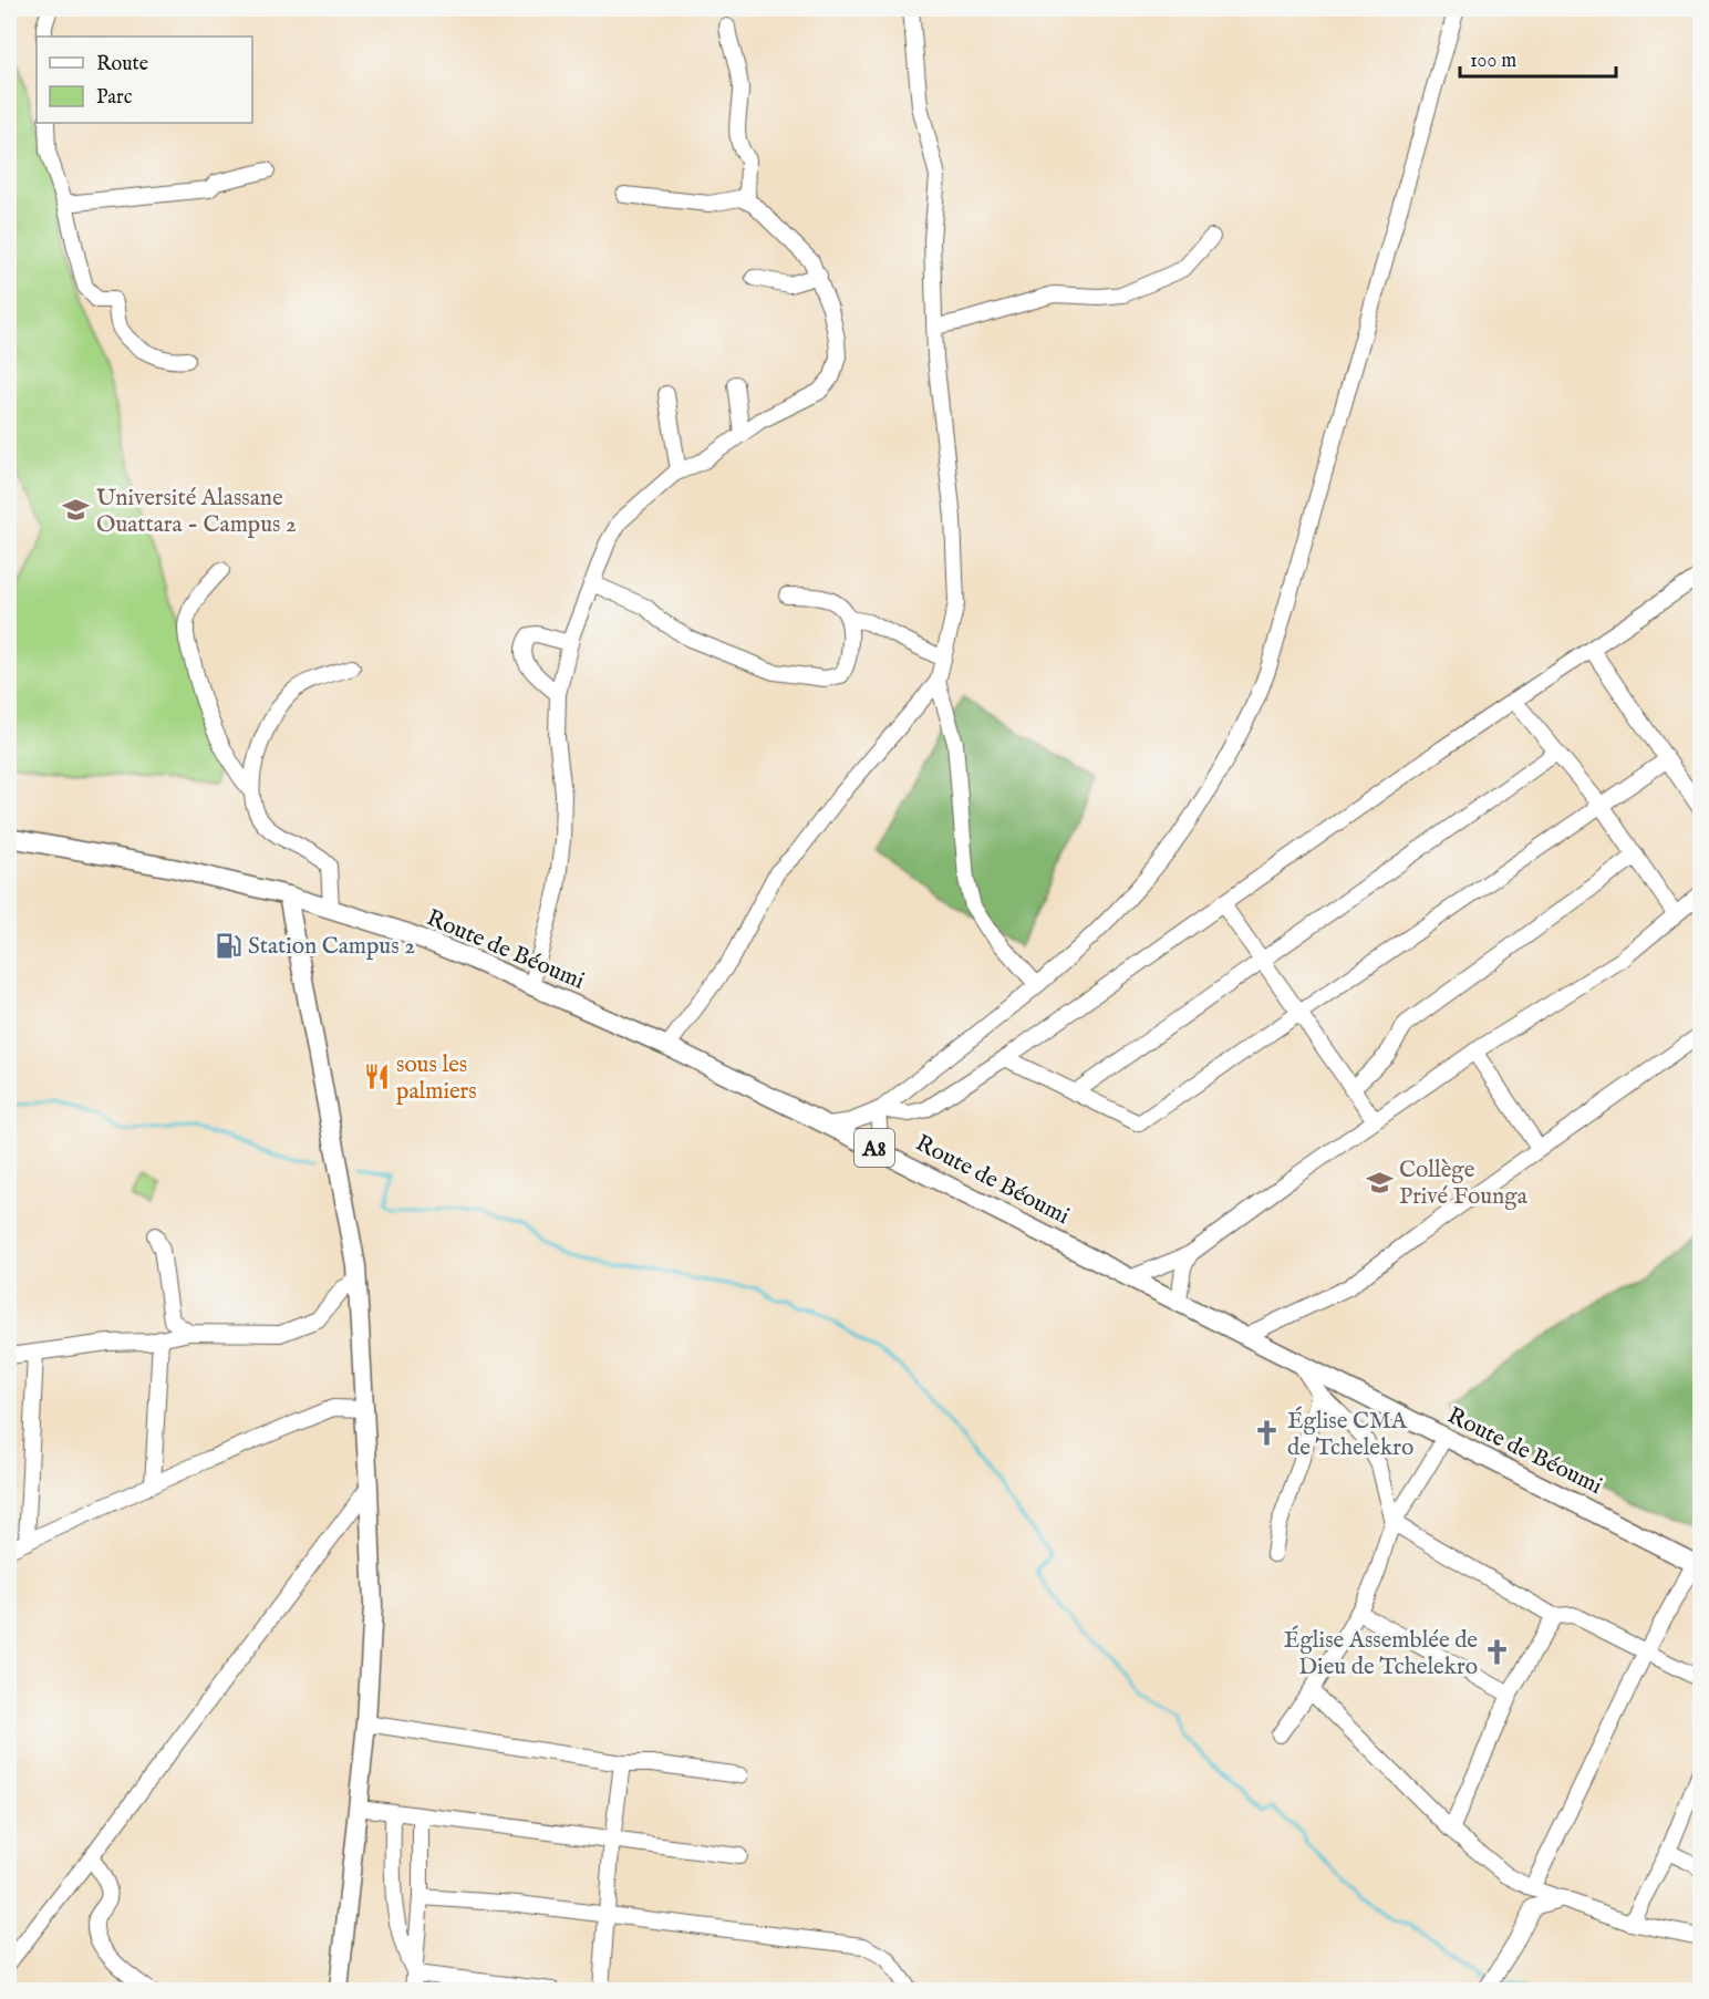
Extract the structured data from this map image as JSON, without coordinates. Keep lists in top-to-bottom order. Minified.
{"streets":{"main road":["Route de Béoumi","A8"]},"places":{"school or university":["Université Alassane Ouattara - Campus 2","Collège Privé Founga"],"fuel station":["Station Campus 2"],"restaurant":["sous les palmiers"],"church":["Église CMA de Tchelekro","Église Assemblée de Dieu de Tchelekro"]},"legend":["Route","Parc"],"scale_bar":"100 m"}
